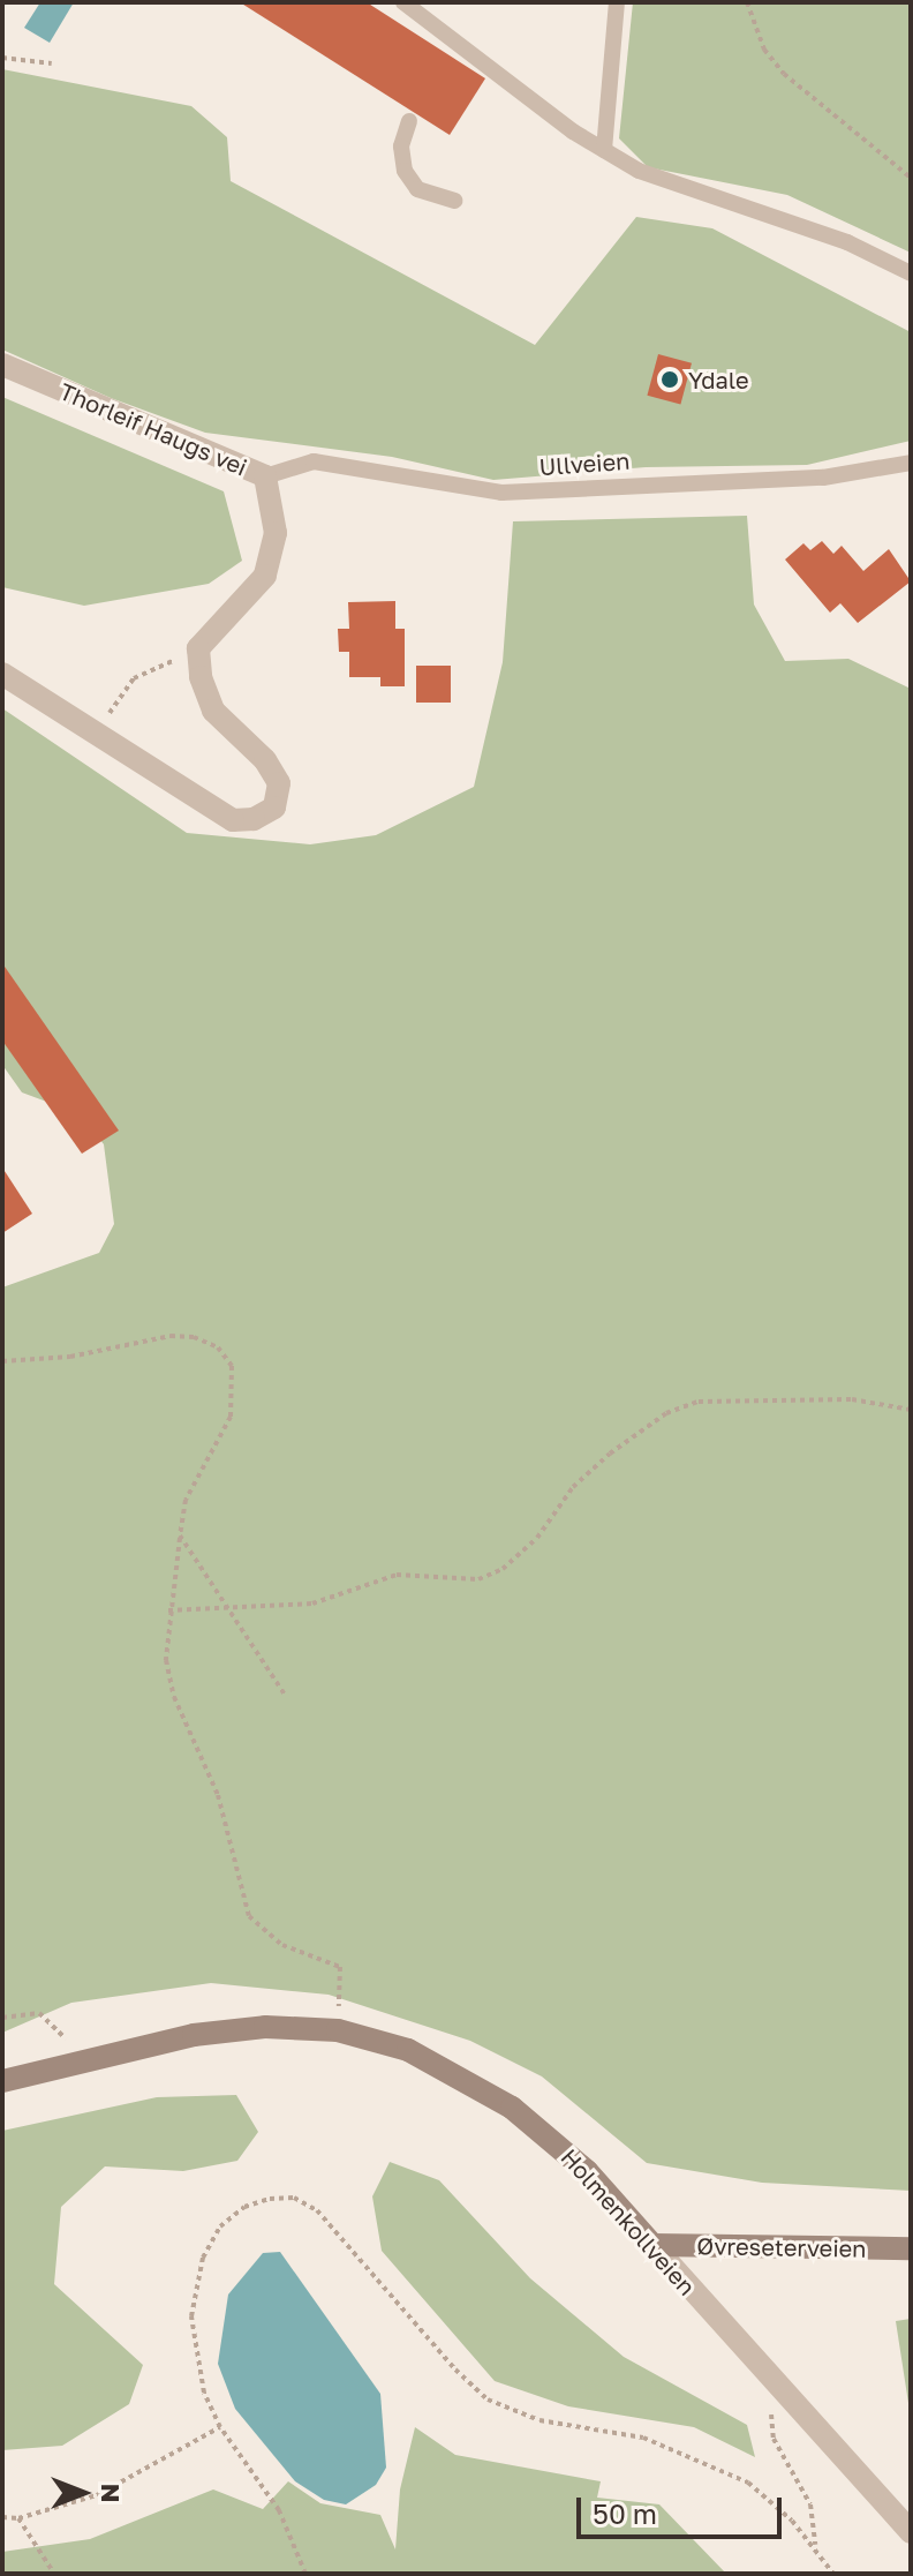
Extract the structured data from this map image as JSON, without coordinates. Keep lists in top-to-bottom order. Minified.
{"streets":{"main road":["Holmenkollveien","Øvreseterveien"],"street":["Thorleif Haugs vei"],"lane":["Ullveien"]},"crossings":[["Thorleif Haugs vei","Ullveien"],["Holmenkollveien","Øvreseterveien"]],"places":["Ydale"],"scale_bar":"50 m","north":"right"}
